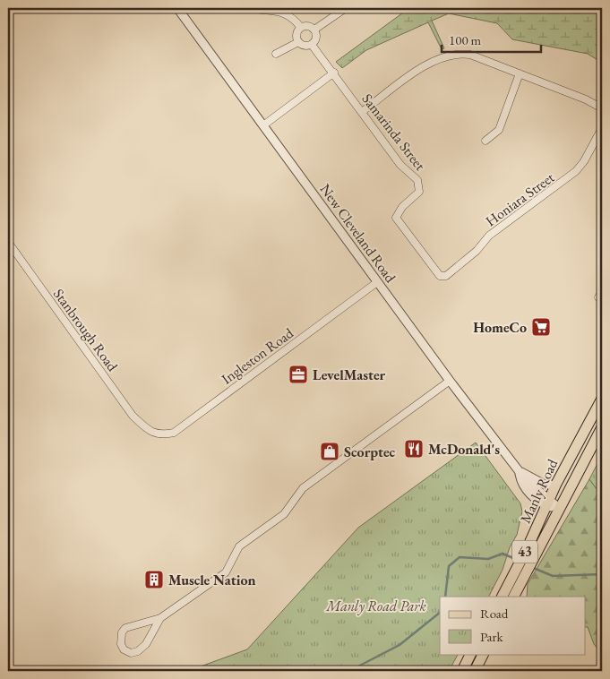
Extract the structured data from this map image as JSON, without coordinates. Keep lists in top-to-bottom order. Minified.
{"streets":{"main road":["Manly Road","43"],"street":["Samarinda Street","Honiara Street","New Cleveland Road","Stanbrough Road","Ingleston Road"]},"crossings":[["Samarinda Street","Honiara Street"],["New Cleveland Road","Ingleston Road"],["New Cleveland Road","Manly Road"],["Stanbrough Road","Ingleston Road"]],"parks":["Manly Road Park"],"places":{"supermarket":["HomeCo"],"office":["LevelMaster"],"restaurant":["McDonald's"],"shop":["Scorptec"],"building":["Muscle Nation"]},"legend":["Road","Park"],"scale_bar":"100 m"}
